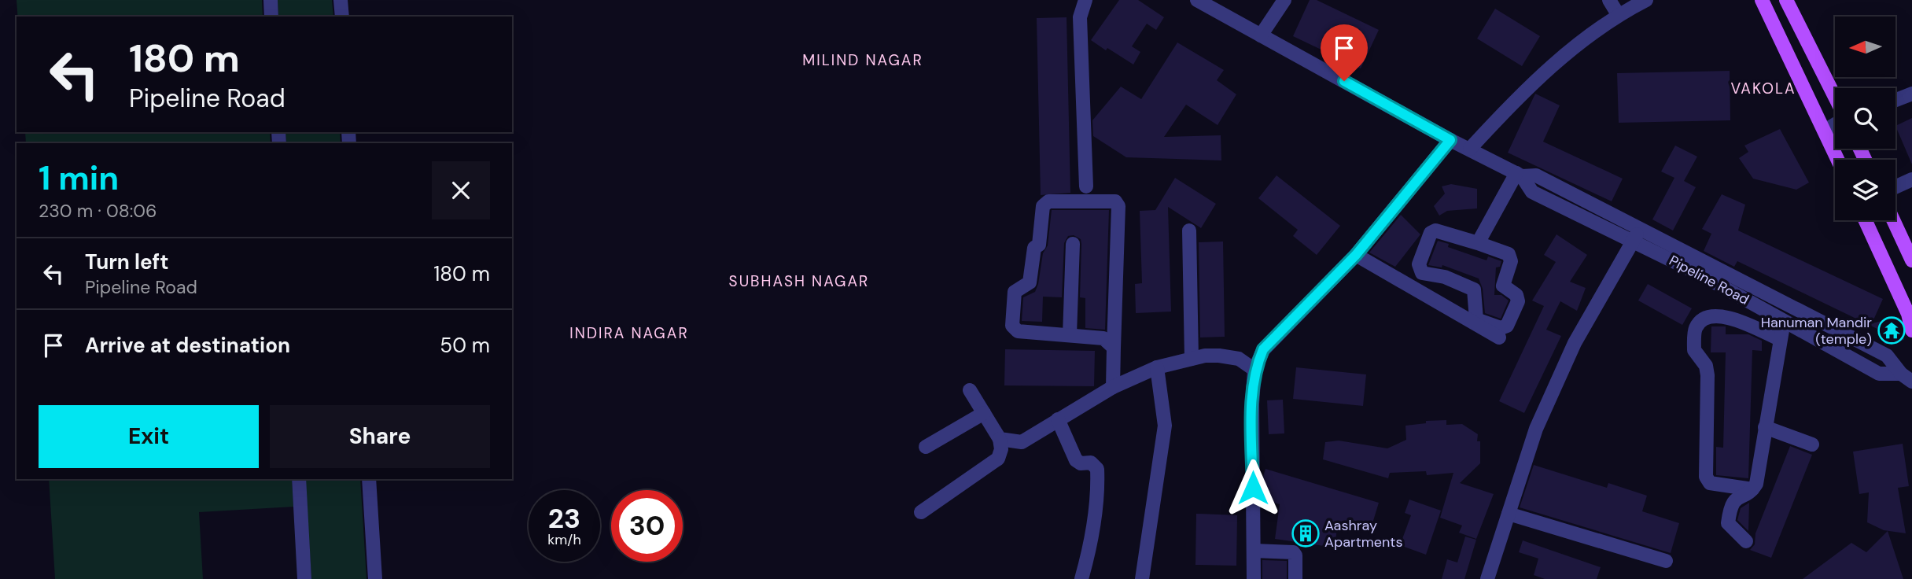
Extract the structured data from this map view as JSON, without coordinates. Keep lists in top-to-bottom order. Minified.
{"streets":{"street":["Pipeline Road"]},"districts":["MILIND NAGAR","VAKOLA","SUBHASH NAGAR","INDIRA NAGAR"],"places":{"temple":["Hanuman Mandir (temple)"],"building":["Aashray Apartments"]},"north":"left","page":{"turn":["180 m","Pipeline Road"],"heading":["1 min","230 m · 08:06"],"list":[{"name":"Turn left","note":"Pipeline Road","value":"180 m"},{"name":"Arrive at destination","value":"50 m"}],"buttons":["Exit","Share"],"speed":"23 km/h","limit":"30"}}
